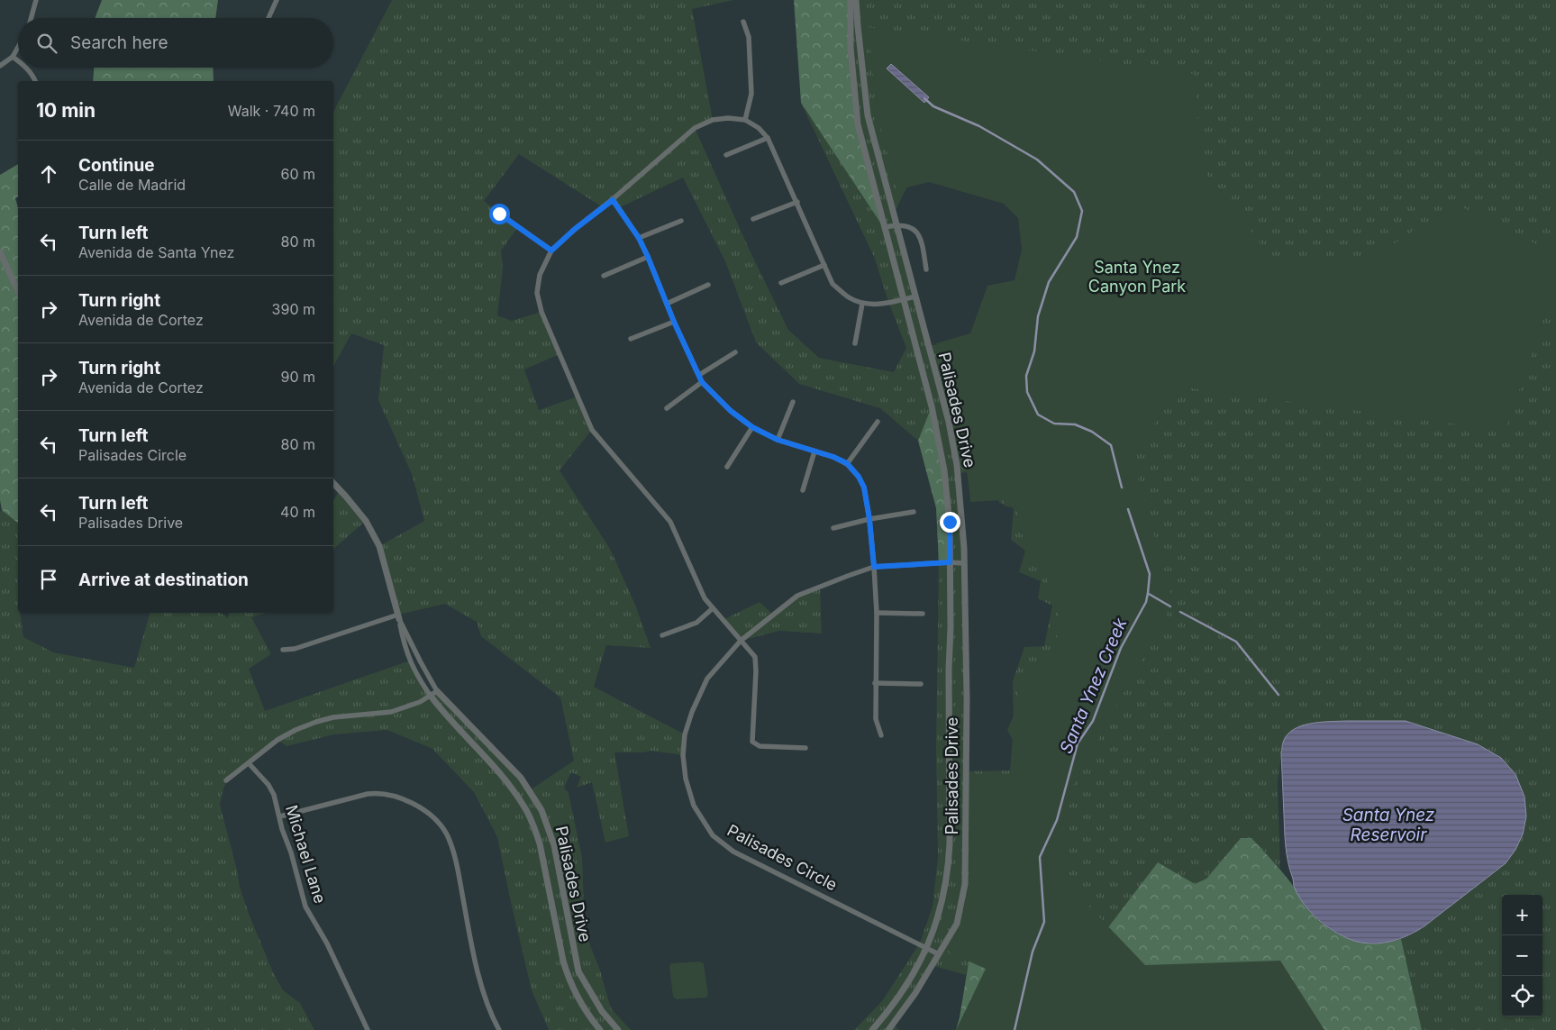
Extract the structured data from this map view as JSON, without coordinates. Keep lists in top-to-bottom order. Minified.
{"streets":{"street":["Palisades Drive","Michael Lane","Palisades Circle"]},"crossings":[["Palisades Drive","Palisades Circle"]],"water":["Santa Ynez Creek","Santa Ynez Reservoir"],"parks":["Santa Ynez Canyon Park"],"page":{"search":"Search here","heading":["10 min","Walk · 740 m"],"list":[["Continue","Calle de Madrid","60 m"],["Turn left","Avenida de Santa Ynez","80 m"],["Turn right","Avenida de Cortez","390 m"],["Turn right","Avenida de Cortez","90 m"],["Turn left","Palisades Circle","80 m"],["Turn left","Palisades Drive","40 m"],"Arrive at destination"],"map_buttons":["+","−"]}}
